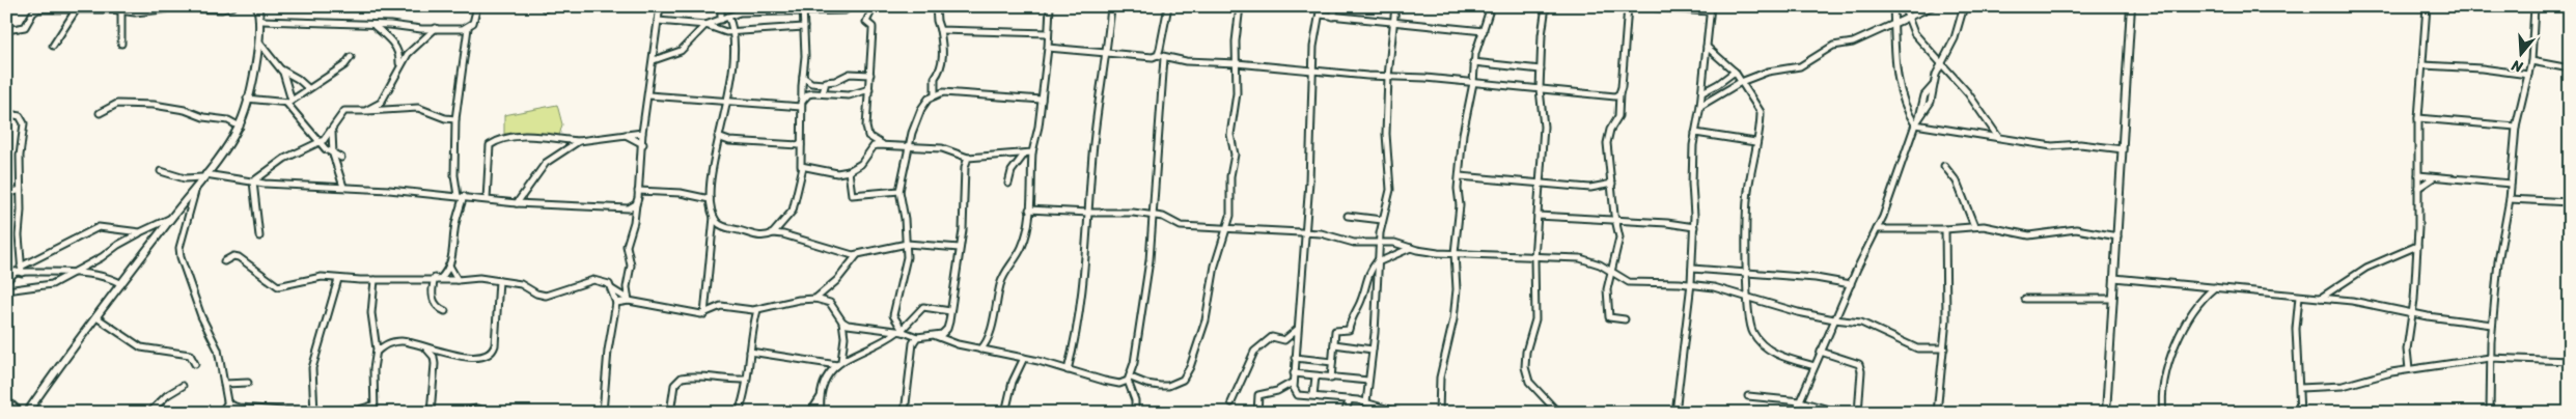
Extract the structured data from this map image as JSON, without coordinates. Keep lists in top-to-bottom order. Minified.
{"north":"bottom"}
